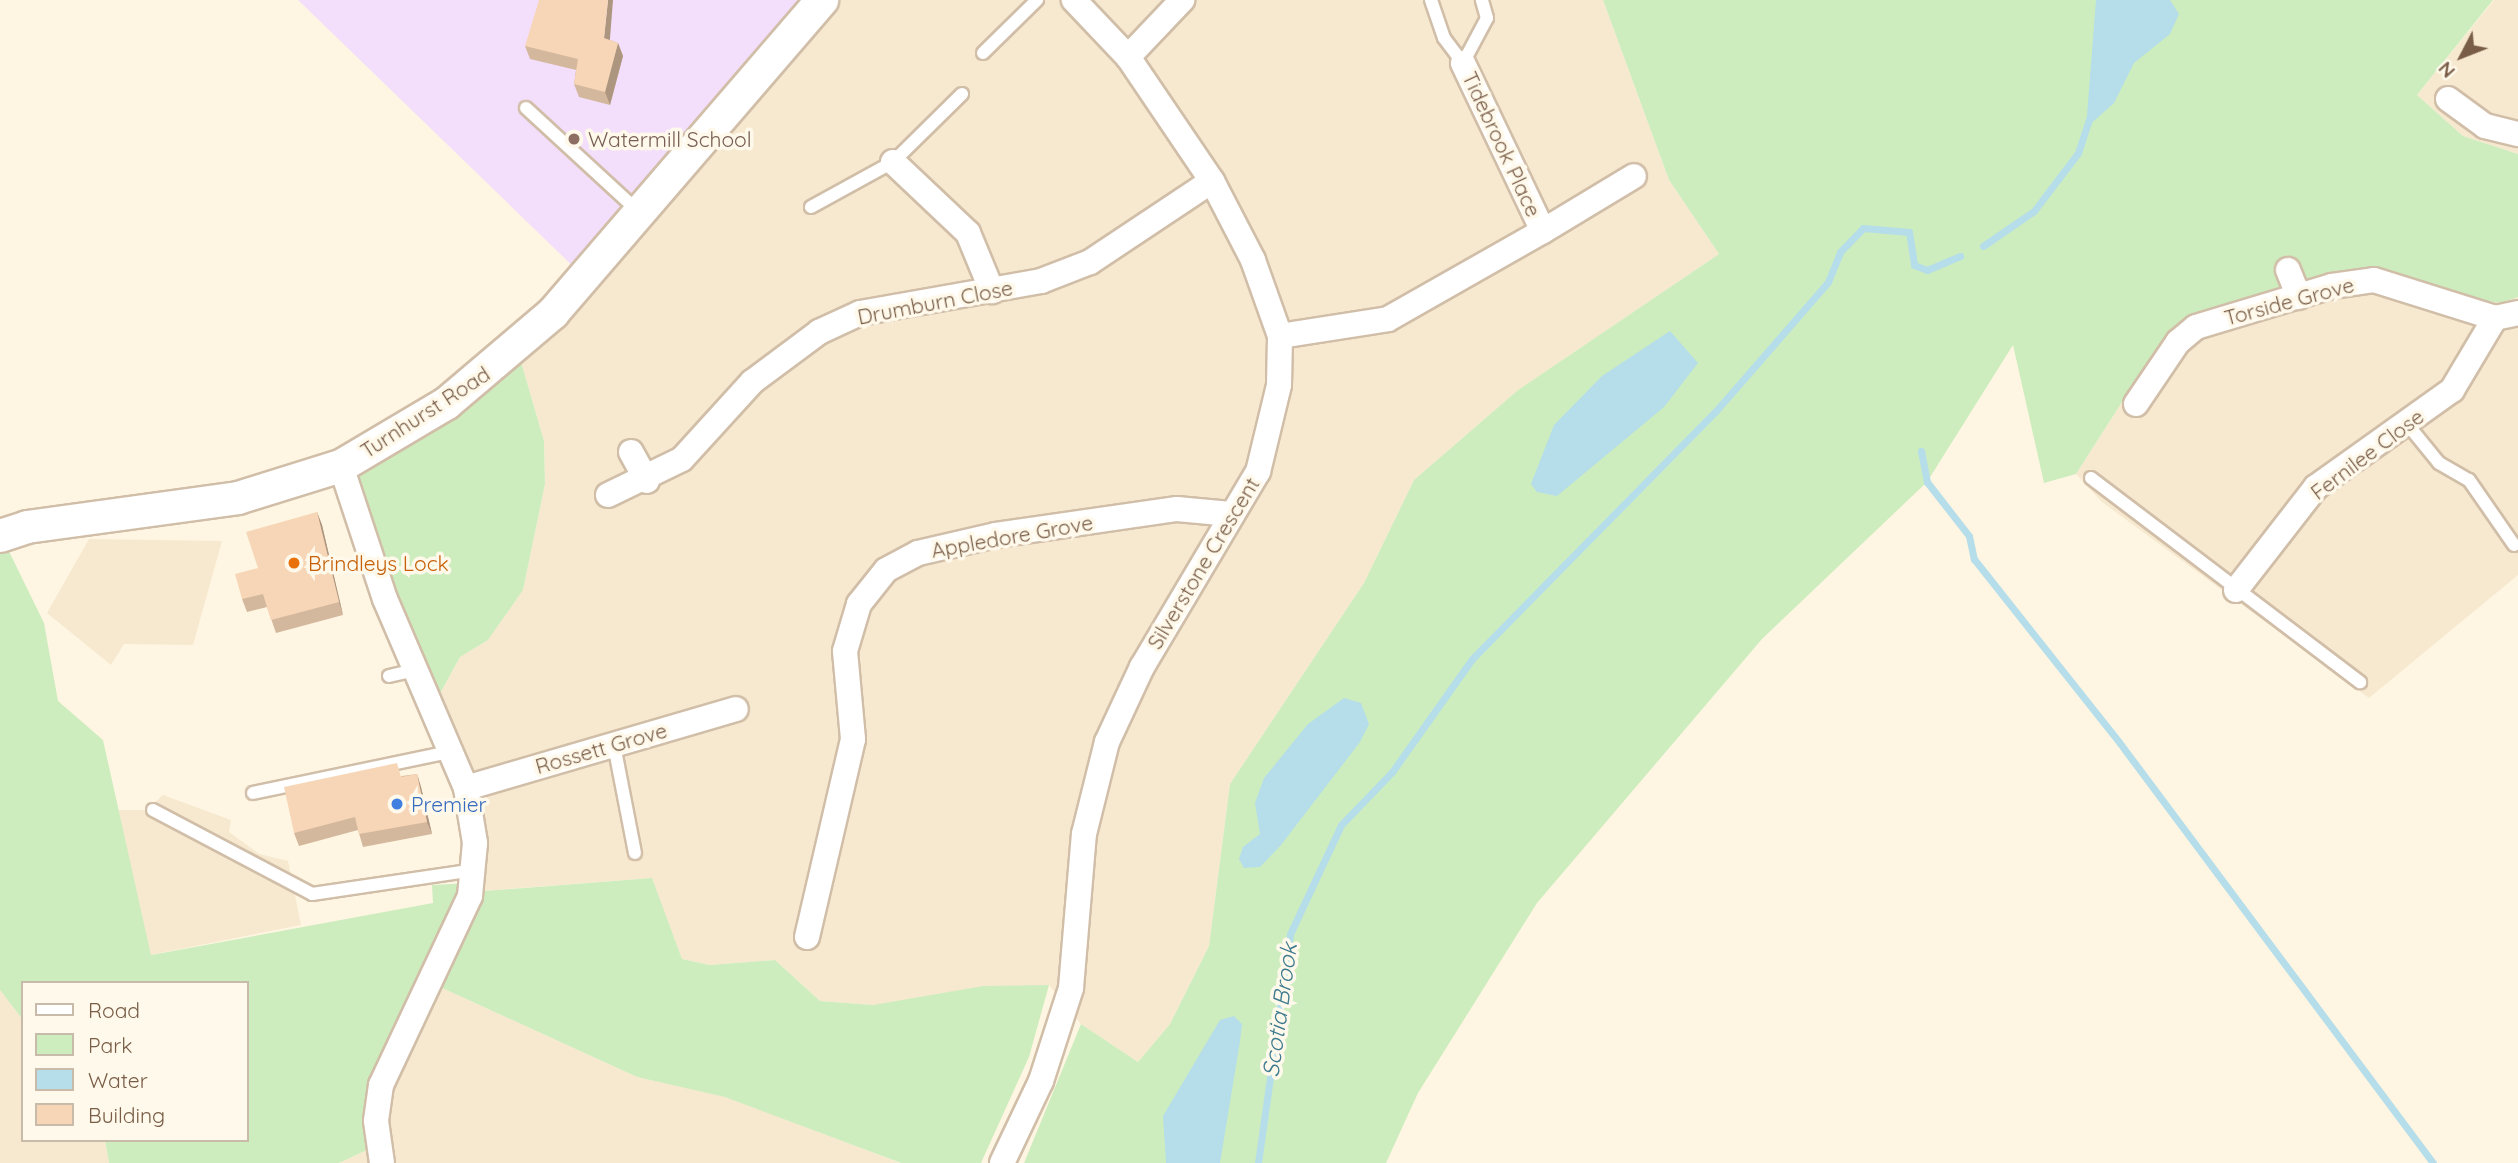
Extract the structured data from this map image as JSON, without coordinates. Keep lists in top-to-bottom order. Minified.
{"streets":{"street":["Tidebrook Place","Torside Grove","Drumburn Close","Turnhurst Road","Fernilee Close","Appledore Grove","Silverstone Crescent","Rossett Grove"]},"crossings":[["Tidebrook Place","Silverstone Crescent"],["Torside Grove","Fernilee Close"],["Drumburn Close","Silverstone Crescent"],["Appledore Grove","Silverstone Crescent"]],"water":["Scotia Brook"],"places":["Watermill School","Brindleys Lock","Premier"],"legend":["Road","Park","Water","Building"],"north":"bottom left"}
